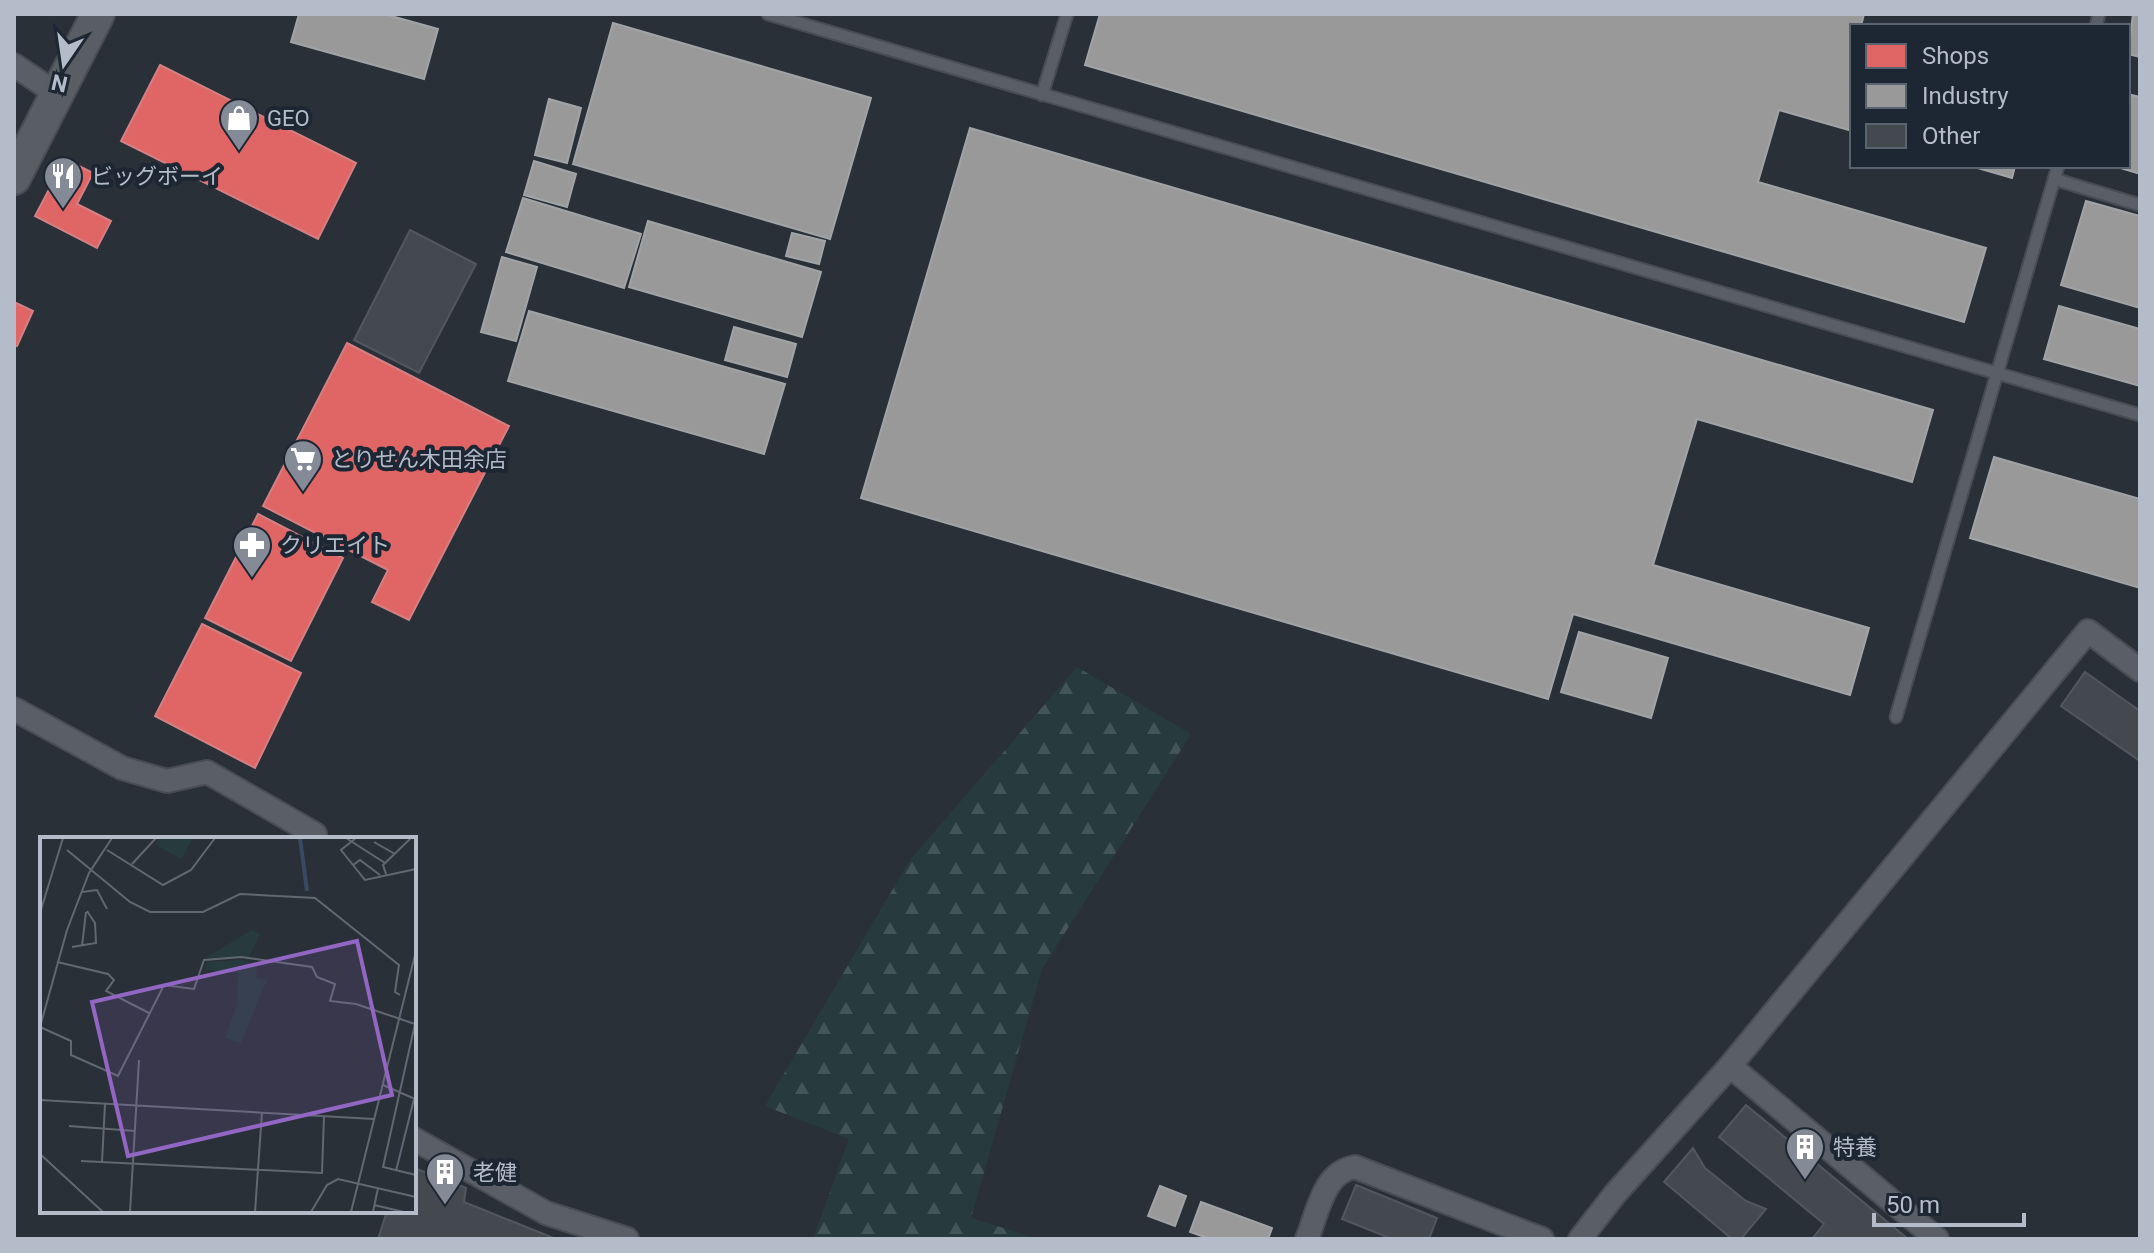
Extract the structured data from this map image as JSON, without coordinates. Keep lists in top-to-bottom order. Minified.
{"places":{"shop":["GEO"],"restaurant":["ビッグボーイ"],"supermarket":["とりせん木田余店"],"pharmacy":["クリエイト"],"building":["特養","老健"]},"legend":["Shops","Industry","Other"],"scale_bar":"50 m","north":"bottom"}
